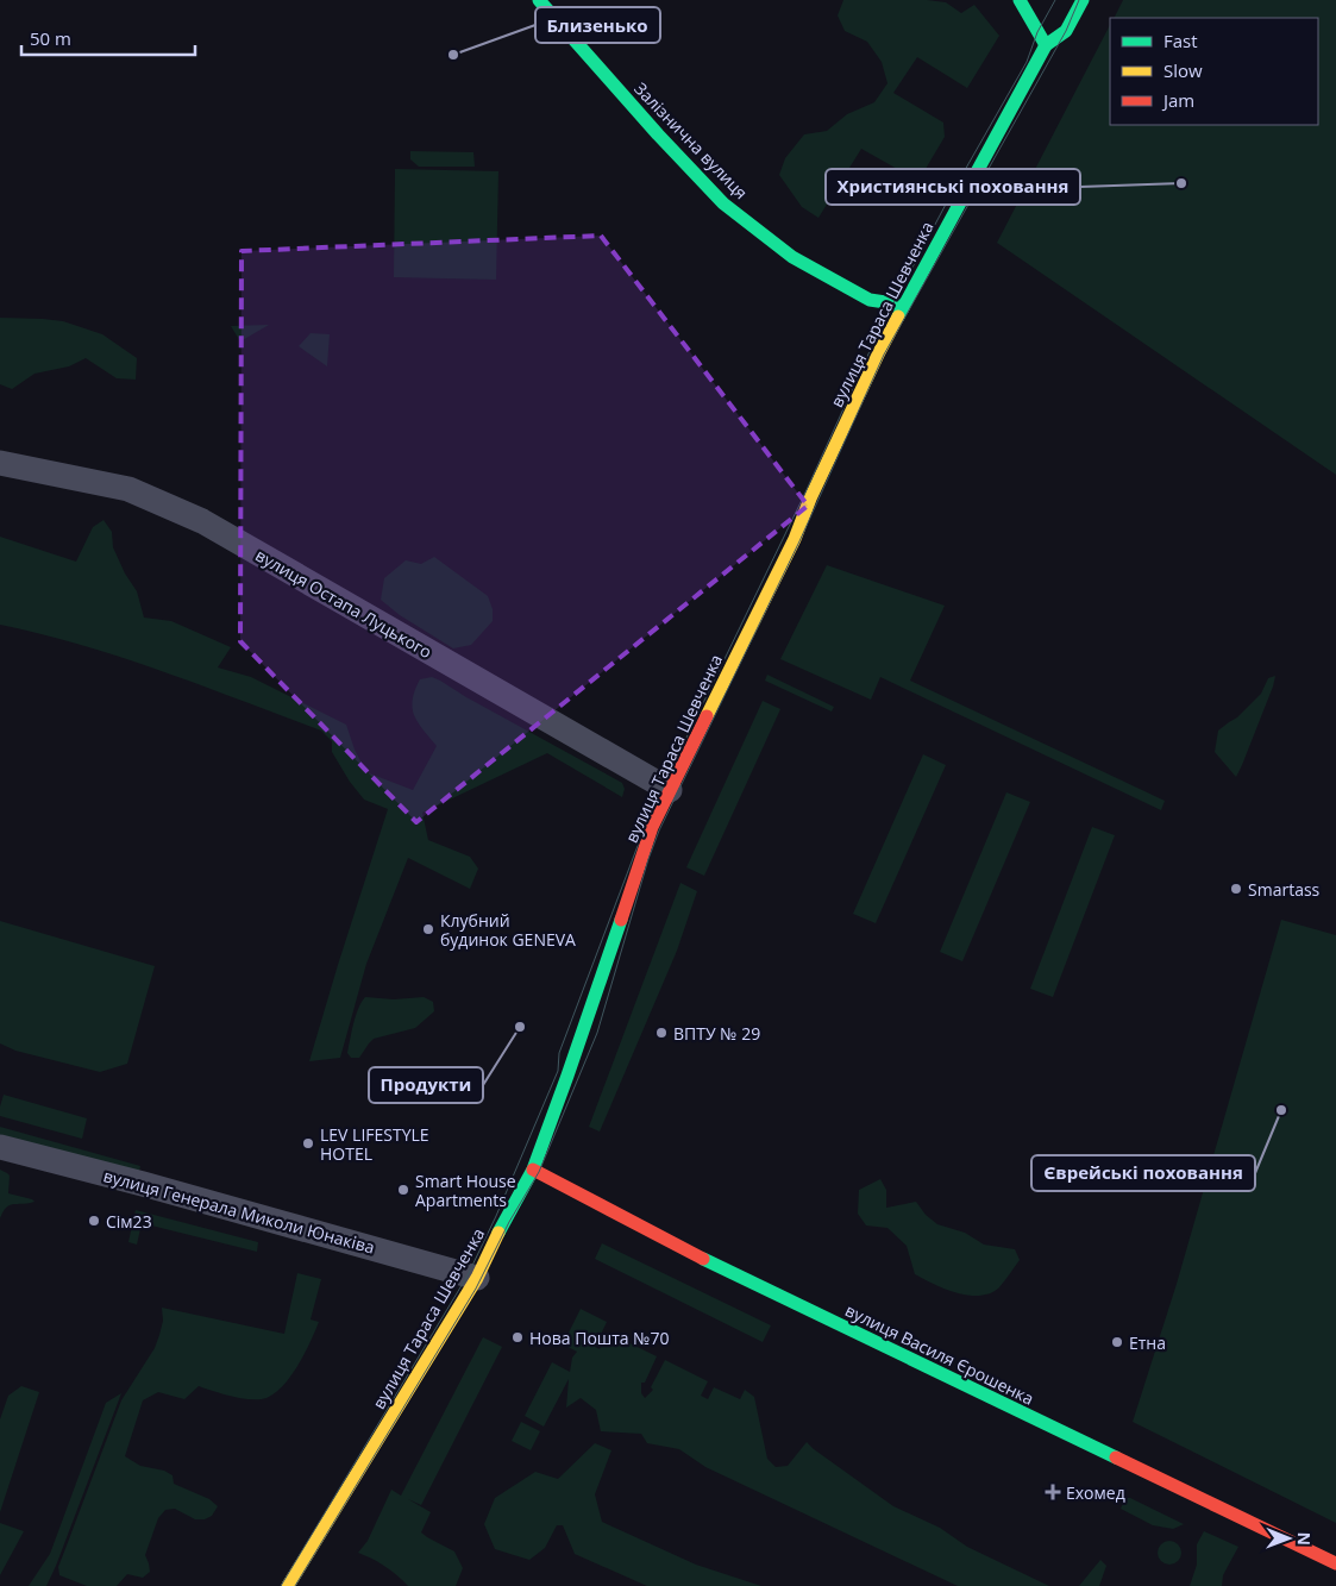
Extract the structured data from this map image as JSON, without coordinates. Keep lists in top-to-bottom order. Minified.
{"streets":{"main road":["Залізнична вулиця","вулиця Тараса Шевченка","вулиця Василя Єрошенка"],"street":["вулиця Остапа Луцького","вулиця Генерала Миколи Юнаківа"]},"crossings":[["Залізнична вулиця","вулиця Тараса Шевченка"],["вулиця Тараса Шевченка","вулиця Остапа Луцького"],["вулиця Тараса Шевченка","вулиця Генерала Миколи Юнаківа"],["вулиця Тараса Шевченка","вулиця Василя Єрошенка"]],"places":{"other":["Близенько","Християнські поховання","Smartass","Клубний будинок GENEVA","Продукти","ВПТУ № 29","Єврейські поховання","LEV LIFESTYLE HOTEL","Smart House Apartments","Сім23","Нова Пошта №70","Етна"],"health":["Ехомед"]},"legend":["Fast","Slow","Jam"],"scale_bar":"50 m","north":"right"}
